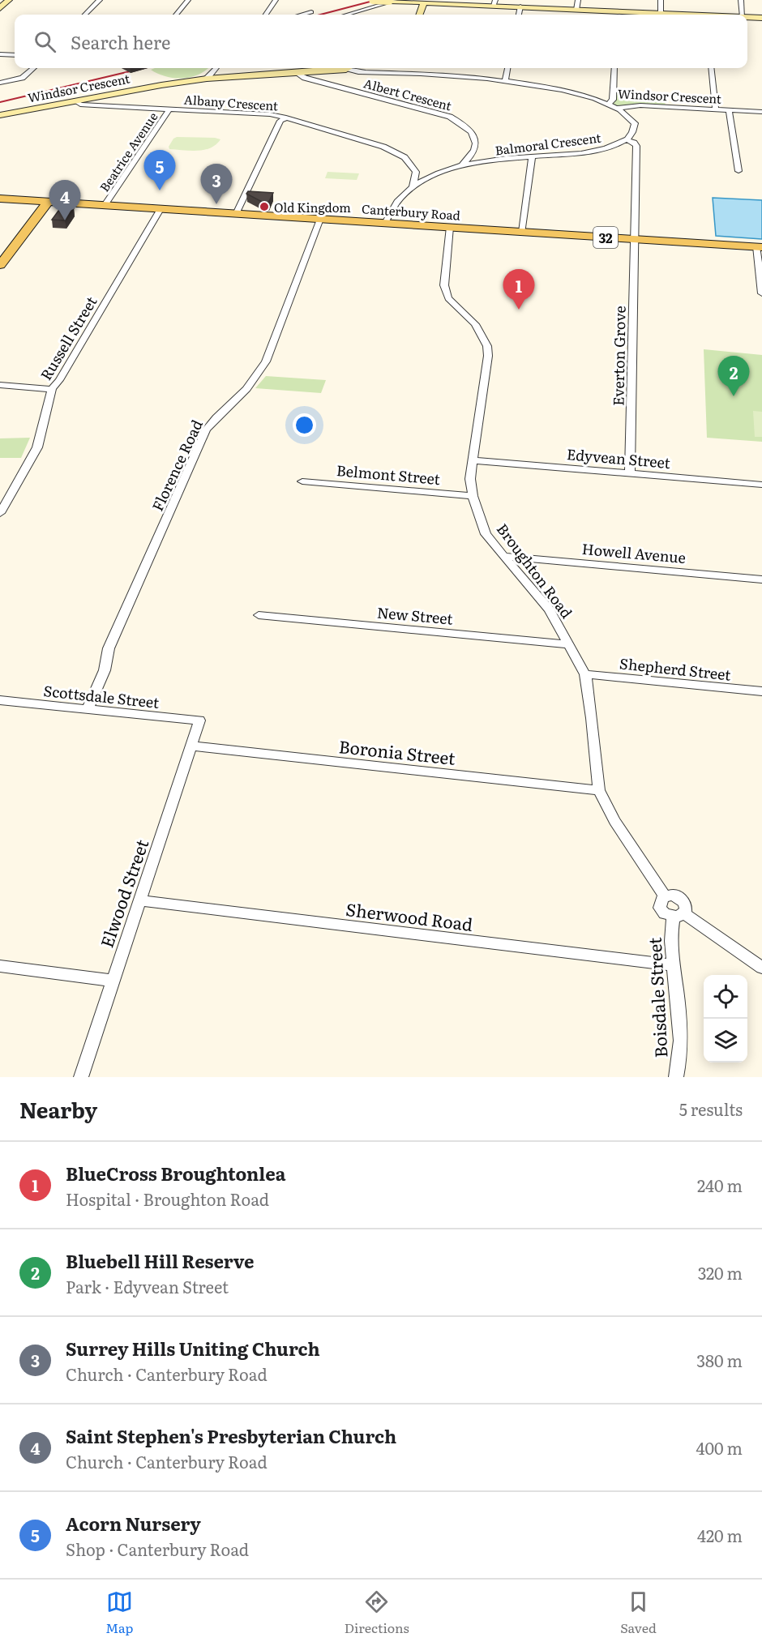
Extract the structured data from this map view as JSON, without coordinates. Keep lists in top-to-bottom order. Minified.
{"streets":{"main road":["Windsor Crescent","Canterbury Road","32"],"street":["Albert Crescent","Albany Crescent","Balmoral Crescent","Beatrice Avenue","Russell Street","Everton Grove","Edyvean Street","Florence Road","Belmont Street","Howell Avenue","Broughton Road","New Street","Shepherd Street","Scottsdale Street","Boronia Street","Elwood Street","Sherwood Road","Boisdale Street"]},"crossings":[["Windsor Crescent","Albert Crescent"],["Windsor Crescent","Albany Crescent"],["Albert Crescent","Balmoral Crescent"],["Albany Crescent","Beatrice Avenue"],["Balmoral Crescent","Canterbury Road"],["Balmoral Crescent","Everton Grove"],["Beatrice Avenue","Canterbury Road"],["Canterbury Road","Russell Street"],["Canterbury Road","Everton Grove"],["Canterbury Road","Florence Road"],["Canterbury Road","Broughton Road"],["Everton Grove","Edyvean Street"],["Edyvean Street","Broughton Road"],["Florence Road","Scottsdale Street"],["Belmont Street","Broughton Road"],["Howell Avenue","Broughton Road"],["Broughton Road","New Street"],["Broughton Road","Shepherd Street"],["Broughton Road","Boronia Street"],["Broughton Road","Boisdale Street"],["Scottsdale Street","Elwood Street"],["Boronia Street","Elwood Street"],["Elwood Street","Sherwood Road"],["Sherwood Road","Boisdale Street"]],"places":["Old Kingdom"],"page":{"search":"Search here","pins":["5","3","4","1","2"],"heading":["Nearby","5 results"],"list":[{"mark":"1","name":"BlueCross Broughtonlea","note":"Hospital · Broughton Road","value":"240 m"},{"mark":"2","name":"Bluebell Hill Reserve","note":"Park · Edyvean Street","value":"320 m"},{"mark":"3","name":"Surrey Hills Uniting Church","note":"Church · Canterbury Road","value":"380 m"},{"mark":"4","name":"Saint Stephen's Presbyterian Church","note":"Church · Canterbury Road","value":"400 m"},{"mark":"5","name":"Acorn Nursery","note":"Shop · Canterbury Road","value":"420 m"}],"nav":["Map","Directions","Saved"]}}
